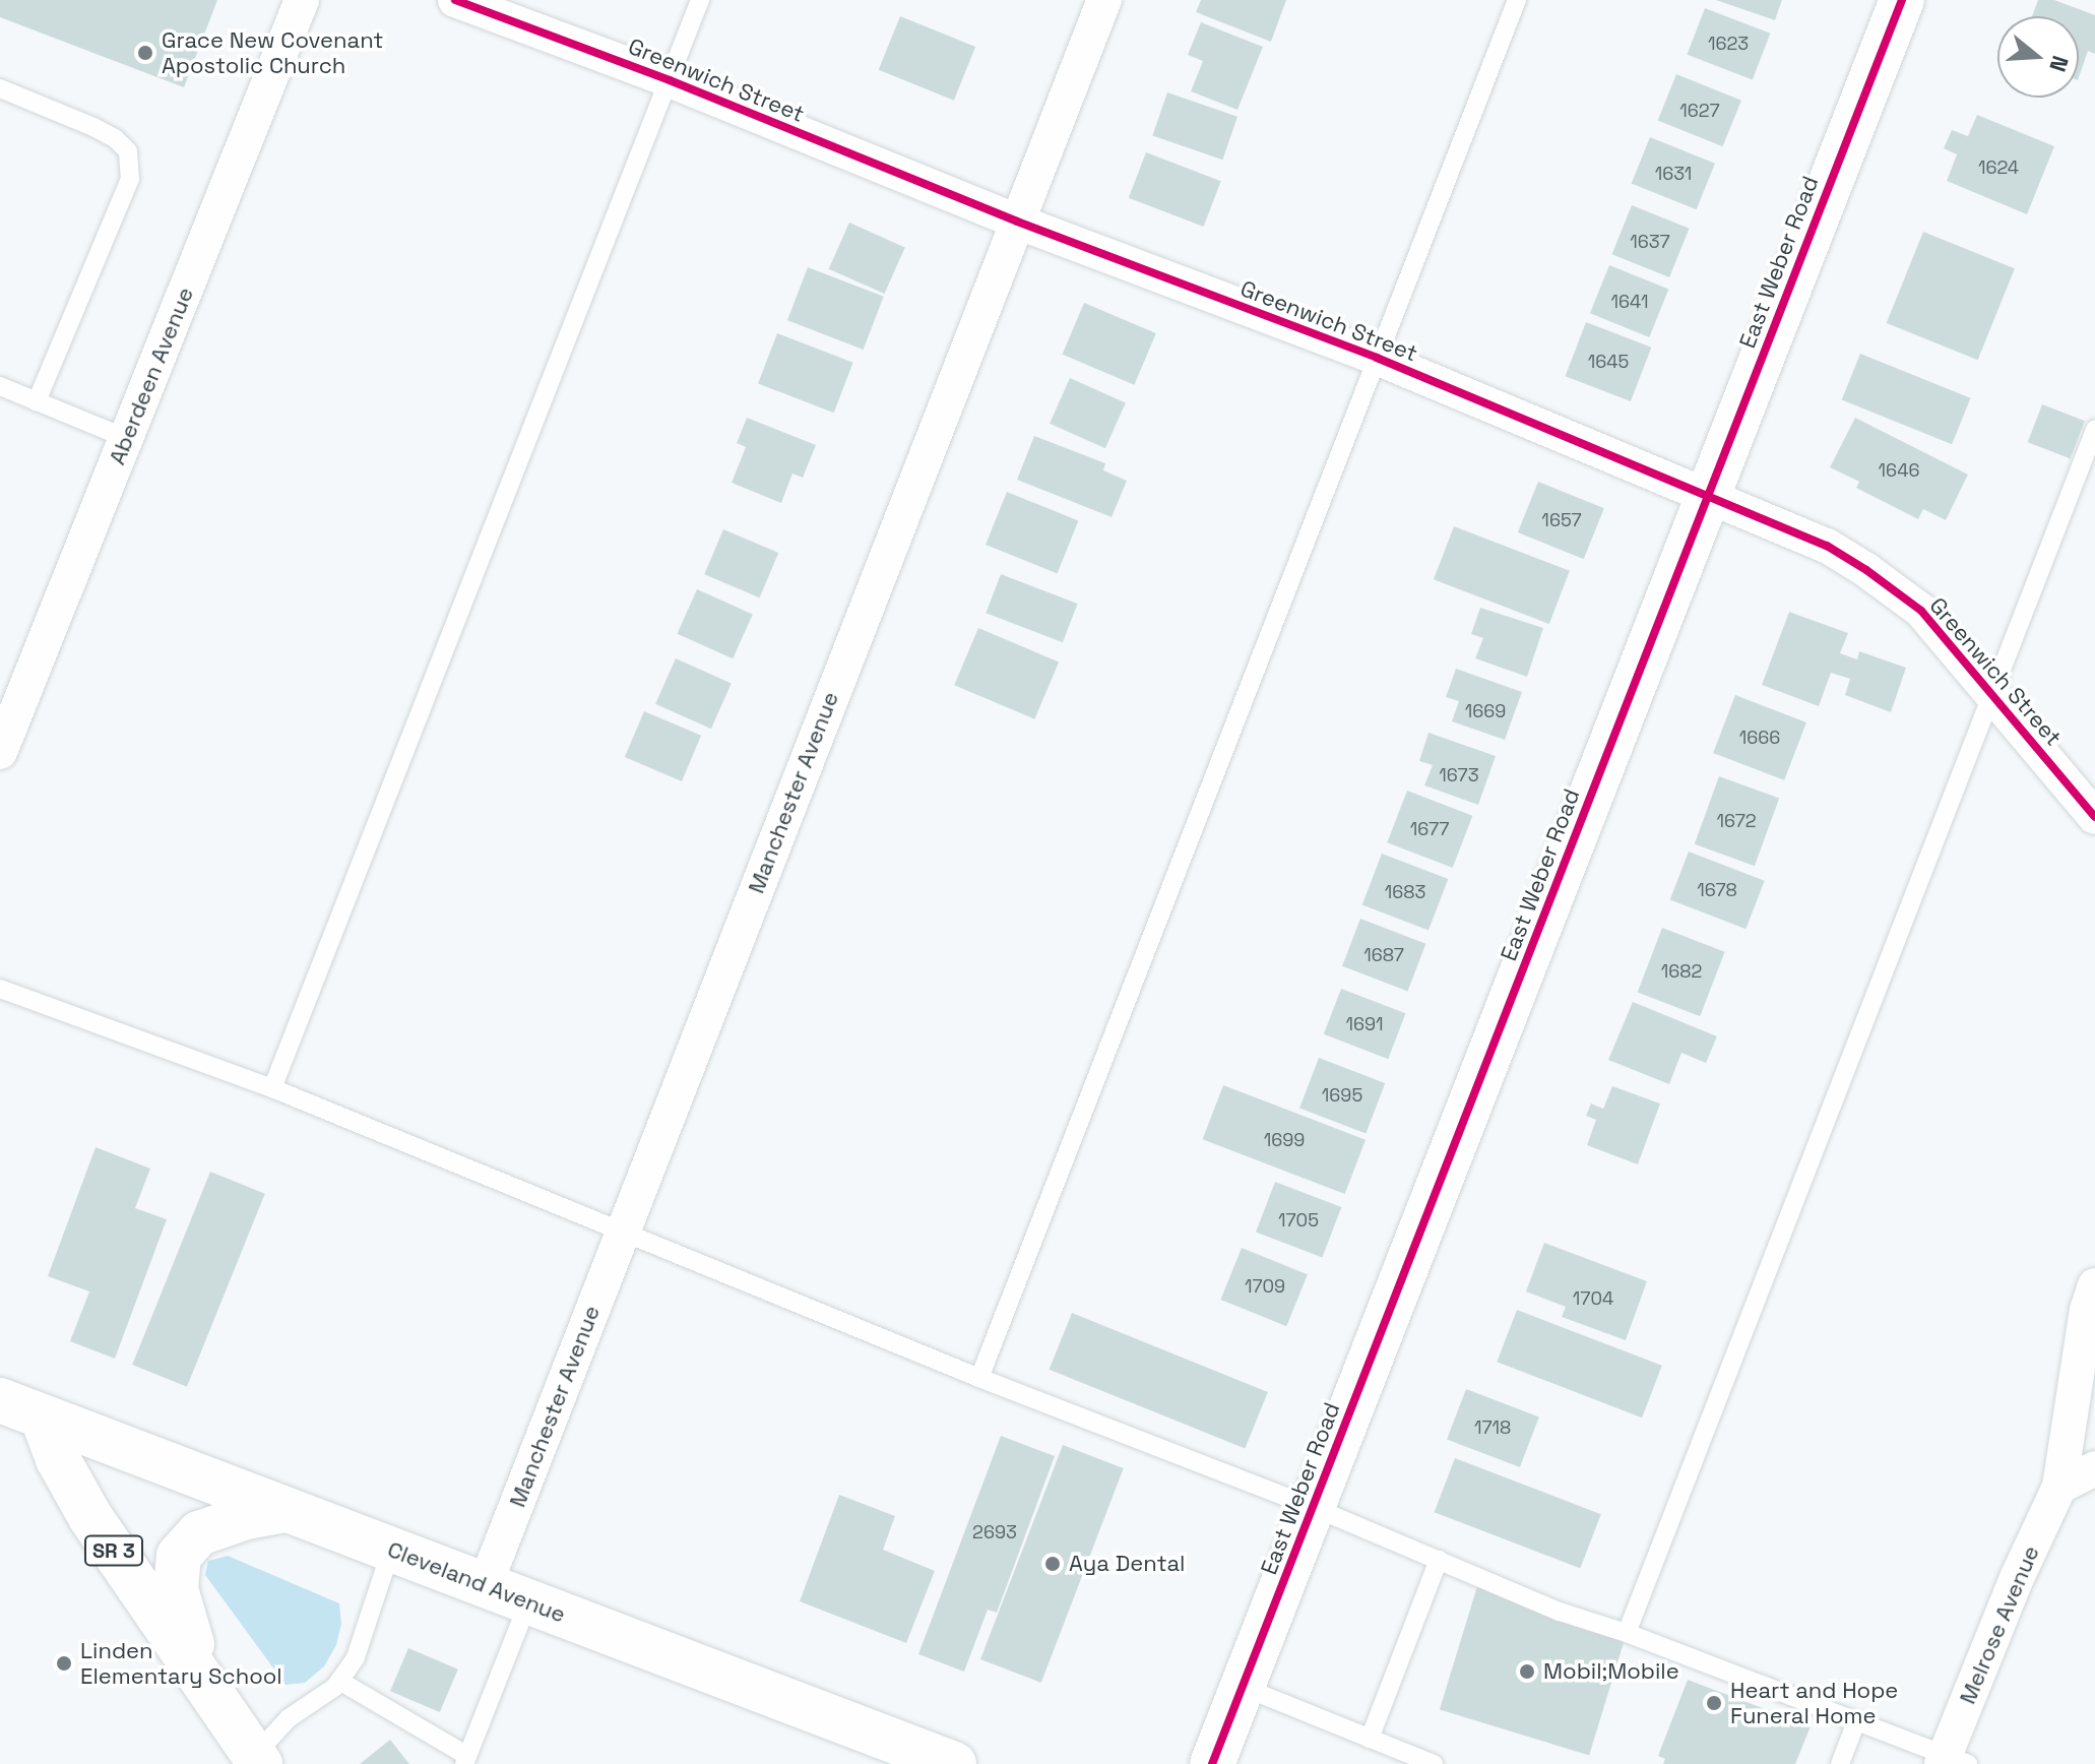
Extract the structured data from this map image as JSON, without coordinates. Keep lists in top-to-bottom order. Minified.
{"streets":{"street":["Greenwich Street","East Weber Road","Aberdeen Avenue","Manchester Avenue","SR 3","Cleveland Avenue","Melrose Avenue"]},"crossings":[["Greenwich Street","East Weber Road"],["Greenwich Street","Manchester Avenue"],["Manchester Avenue","Cleveland Avenue"],["SR 3","Cleveland Avenue"]],"places":["Grace New Covenant Apostolic Church","Aya Dental","Linden Elementary School","Mobil;Mobile","Heart and Hope Funeral Home"],"house_numbers":["1623","1627","1624","1631","1637","1641","1645","1646","1657","1669","1666","1673","1672","1677","1678","1683","1687","1682","1691","1695","1699","1705","1709","1704","1718","2693"],"north":"right"}
